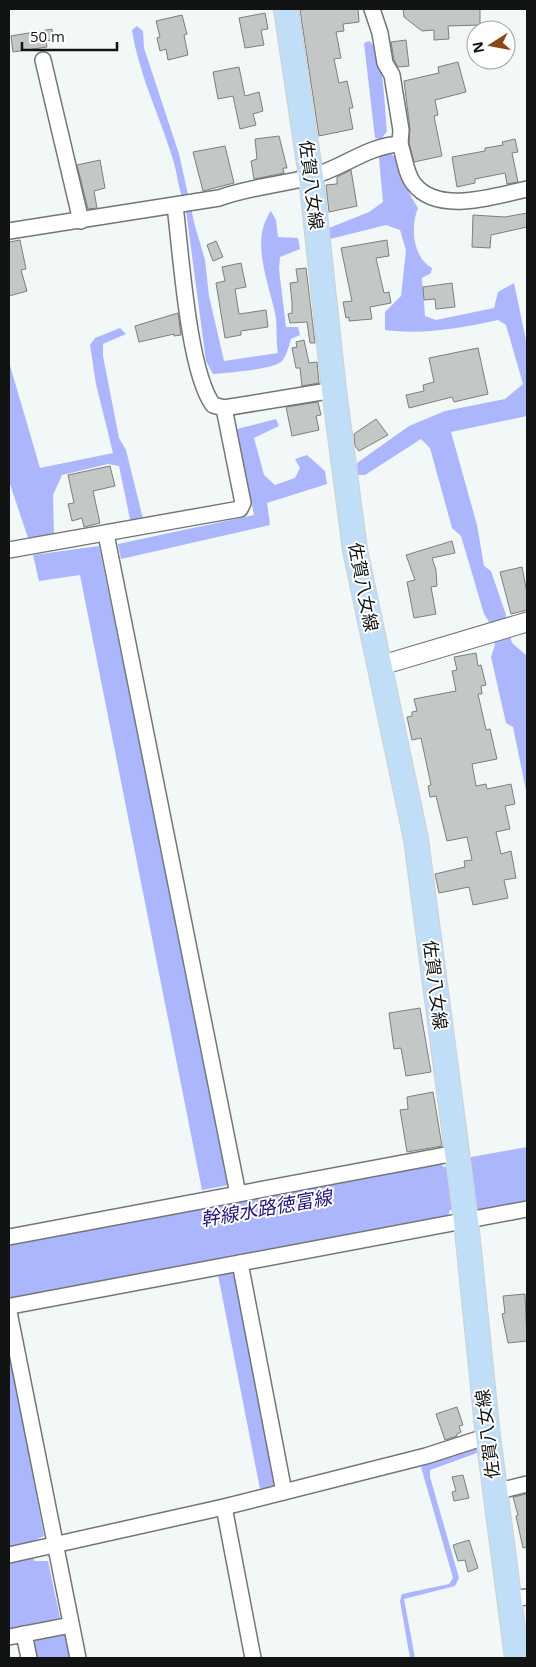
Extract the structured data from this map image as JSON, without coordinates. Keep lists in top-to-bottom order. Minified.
{"streets":{"main road":["佐賀八女線"]},"water":["幹線水路徳富線"],"scale_bar":"50 m","north":"left"}
